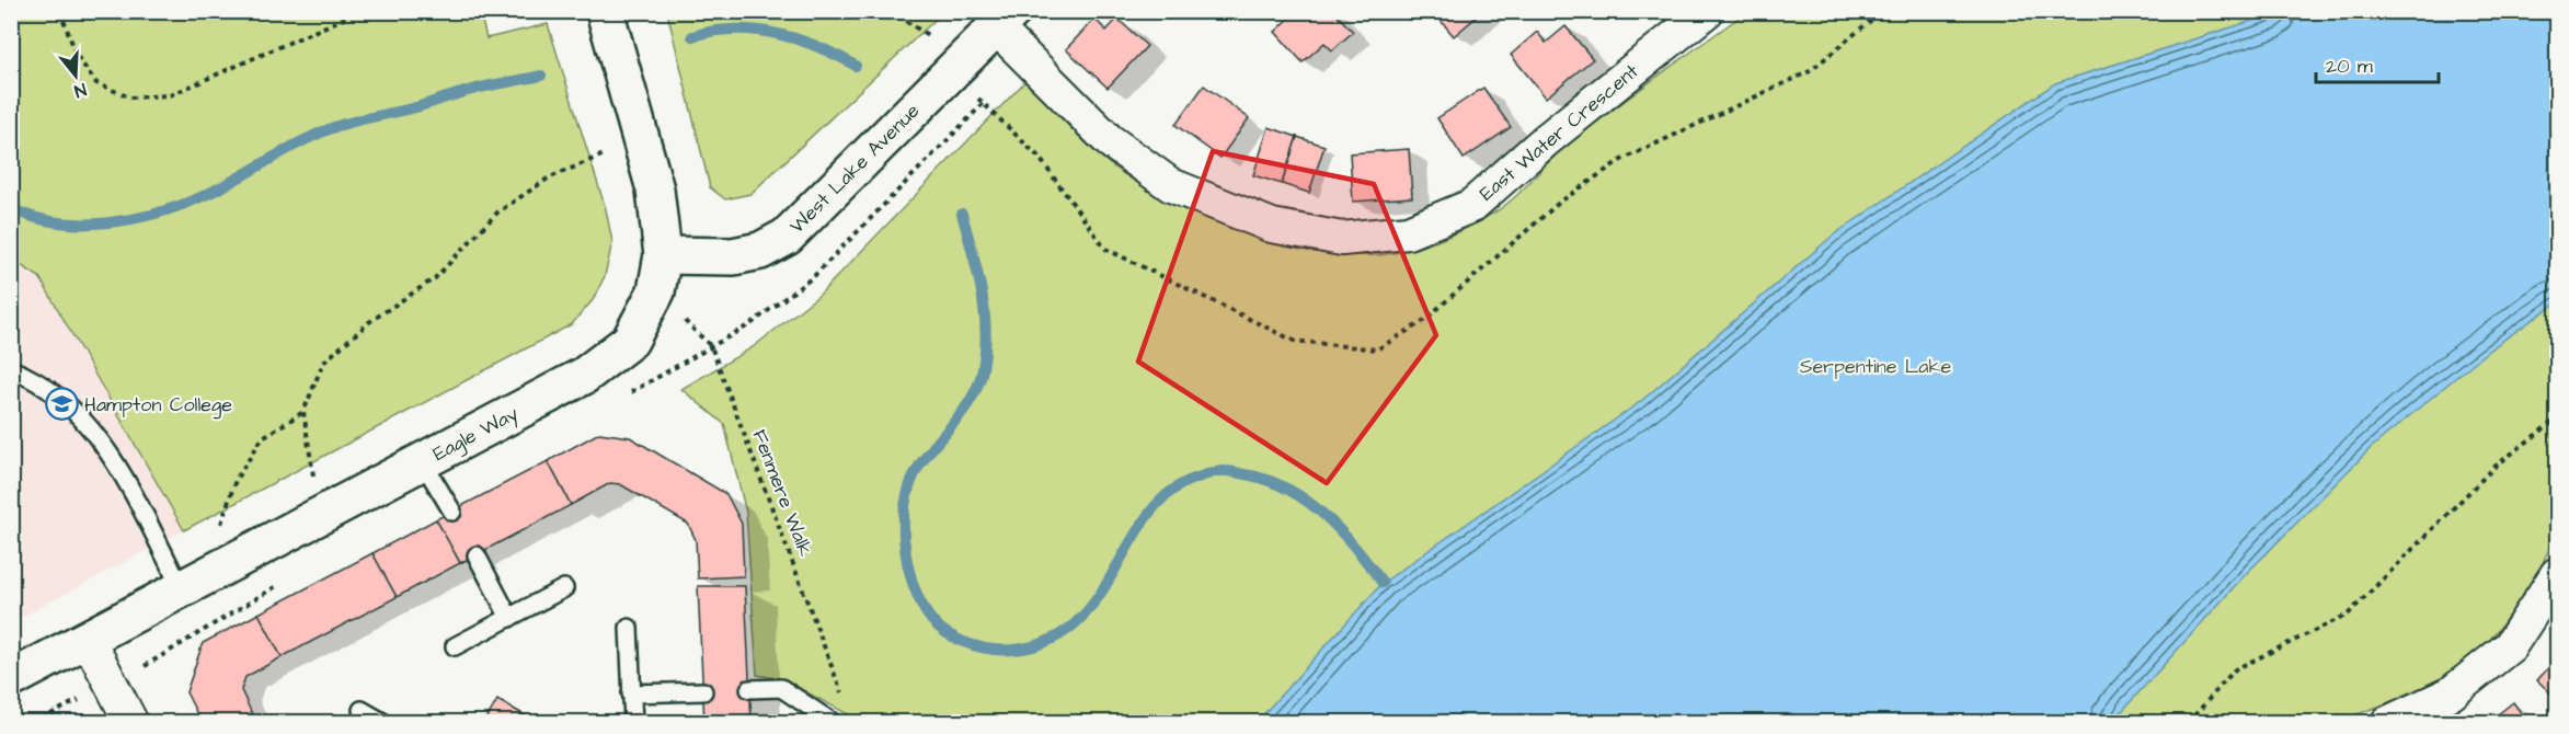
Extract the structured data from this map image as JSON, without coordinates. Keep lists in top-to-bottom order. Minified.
{"streets":{"street":["East Water Crescent","West Lake Avenue","Eagle Way"],"path":["Fenmere Walk"]},"crossings":[["East Water Crescent","West Lake Avenue"],["West Lake Avenue","Eagle Way"],["Eagle Way","Fenmere Walk"]],"parks":["Serpentine Lake"],"places":{"school or university":["Hampton College"]},"scale_bar":"20 m","north":"bottom"}
